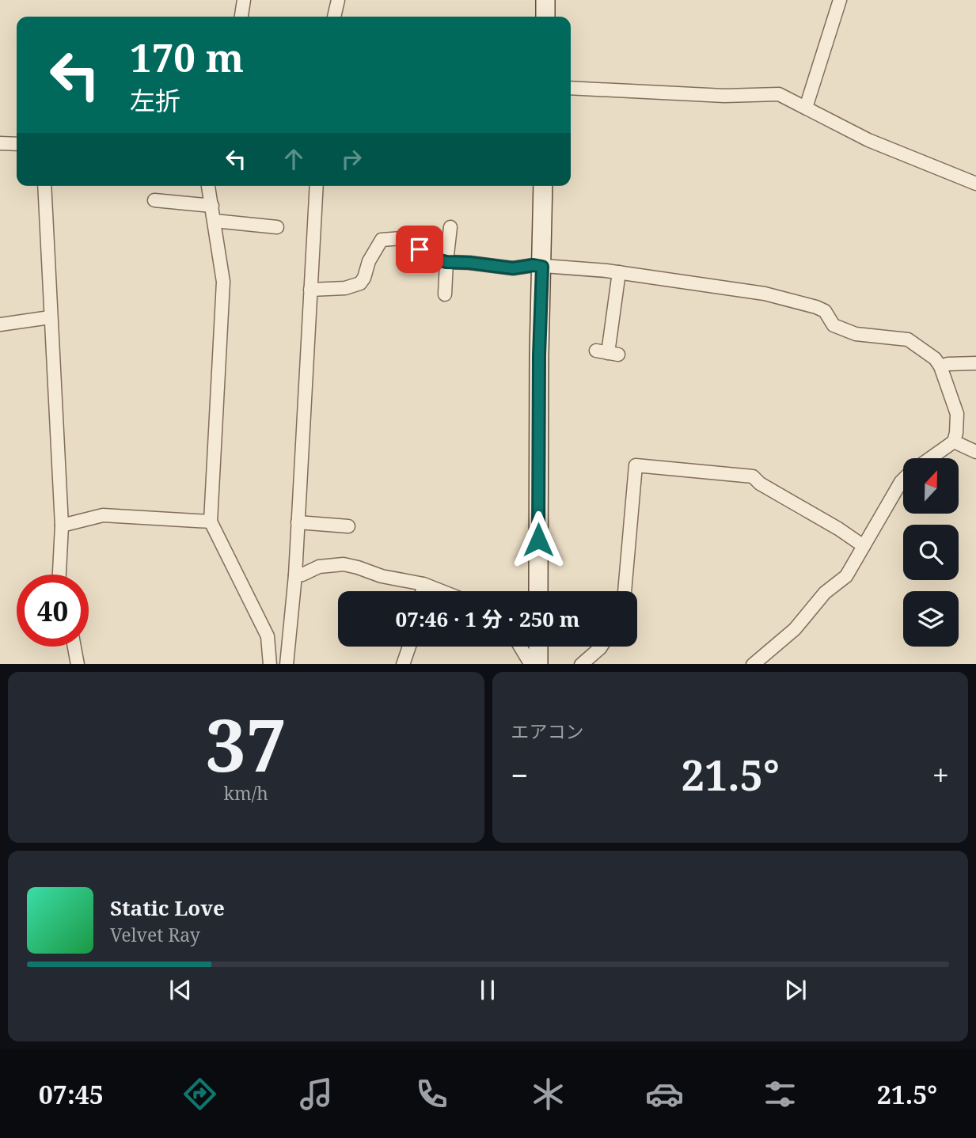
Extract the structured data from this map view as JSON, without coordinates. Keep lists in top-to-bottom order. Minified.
{"north":"top","page":{"turn":["170 m","左折"],"limit":"40","trip":"07:46 · 1 分 · 250 m","tile":[["37","km/h"],"エアコン"],"heat":["−","21.5°","+"],"song":["Static Love","Velvet Ray"],"tabs":["07:45","21.5°"]}}
